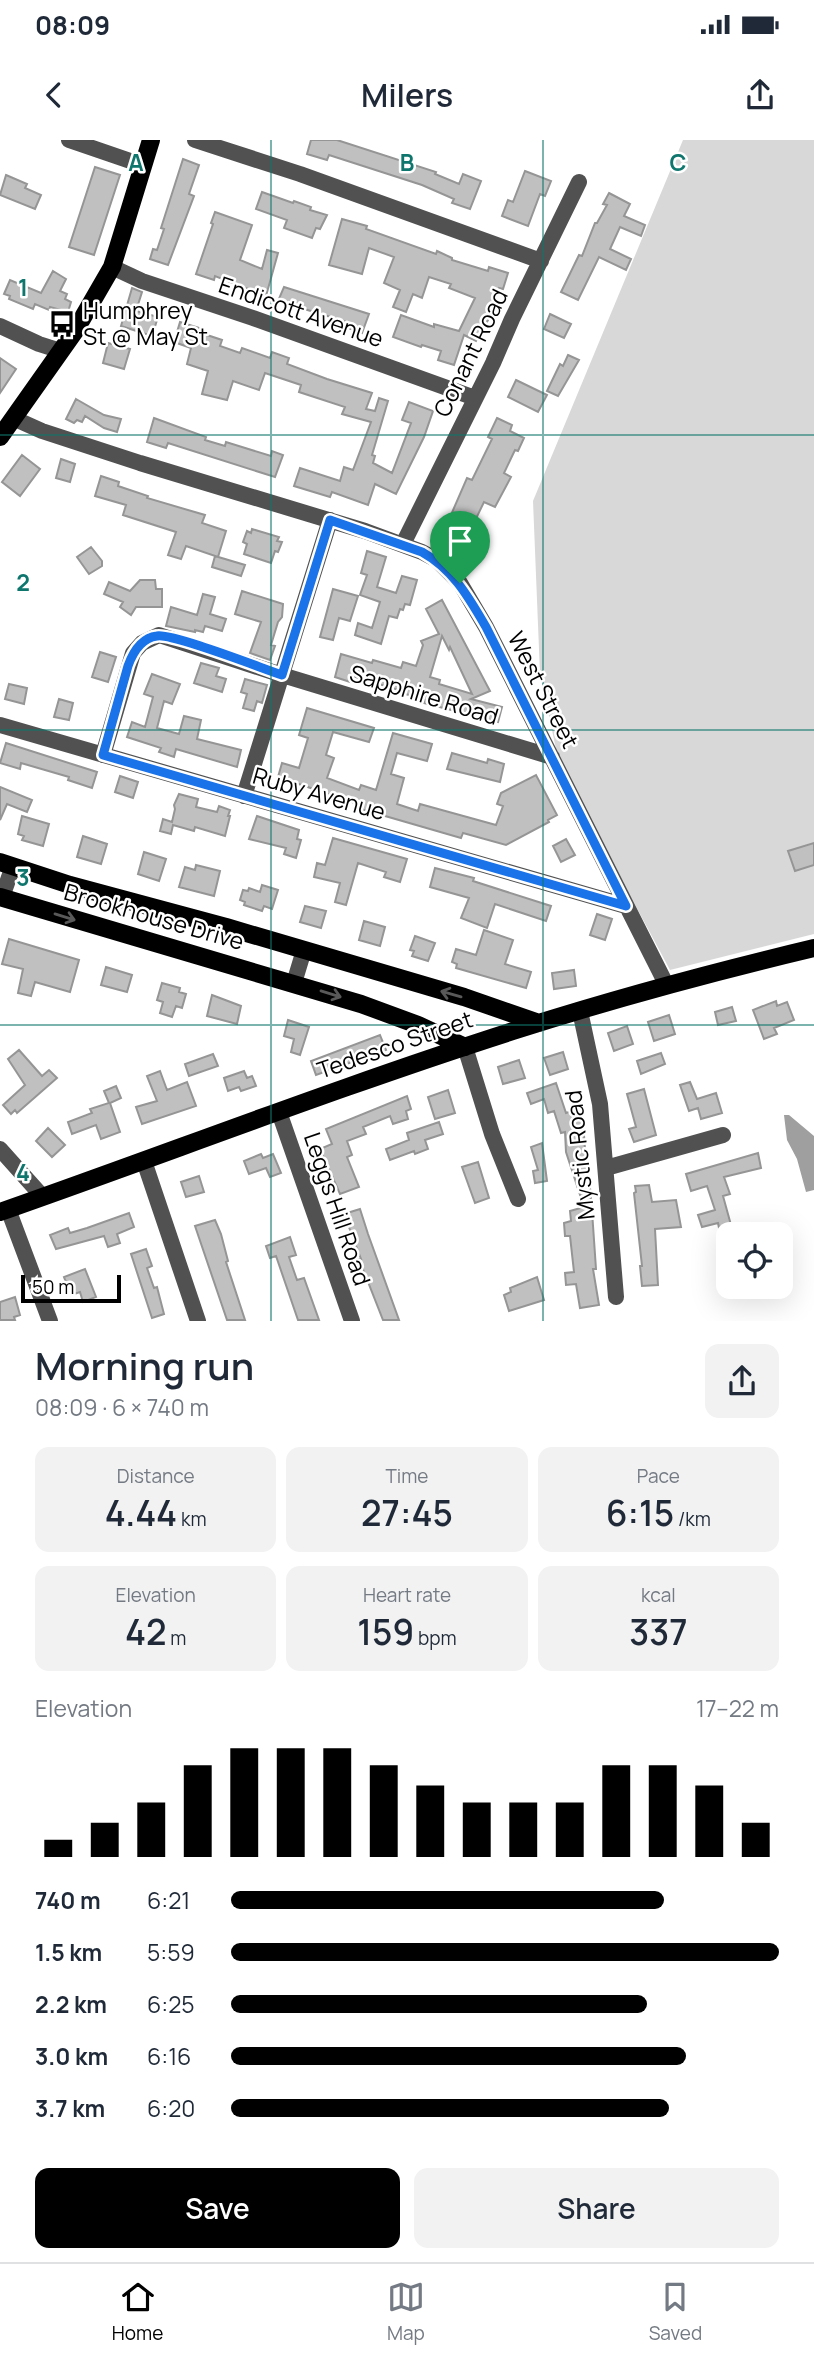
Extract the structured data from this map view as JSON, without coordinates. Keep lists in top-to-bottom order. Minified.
{"streets":{"main road":["Brookhouse Drive","Tedesco Street"],"street":["Endicott Avenue","Conant Road","West Street","Sapphire Road","Ruby Avenue","Mystic Road","Leggs Hill Road"]},"crossings":[["Endicott Avenue","Conant Road"],["Conant Road","West Street"],["West Street","Sapphire Road"],["West Street","Ruby Avenue"],["West Street","Tedesco Street"],["Sapphire Road","Ruby Avenue"],["Brookhouse Drive","Tedesco Street"],["Tedesco Street","Mystic Road"],["Tedesco Street","Leggs Hill Road"]],"places":{"bus stop":["Humphrey St @ May St"]},"scale_bar":"50 m","page":{"status":"08:09","header":"Milers","scale":"50 m","heading":["Morning run","08:09 · 6 × 740 m"],"stats":[["Distance","4.44 km"],["Time","27:45"],["Pace","6:15 /km"],["Elevation","42 m"],["Heart rate","159 bpm"],["kcal","337"]],"chart":["Elevation","17–22 m"],"list":[{"name":"740 m","note":"6:21"},{"name":"1.5 km","note":"5:59"},{"name":"2.2 km","note":"6:25"},{"name":"3.0 km","note":"6:16"},{"name":"3.7 km","note":"6:20"}],"buttons":["Save","Share"],"tabs":["Home","Map","Saved"]},"grid":{"columns":["A","B","C"],"rows":["1","2","3","4"]}}
